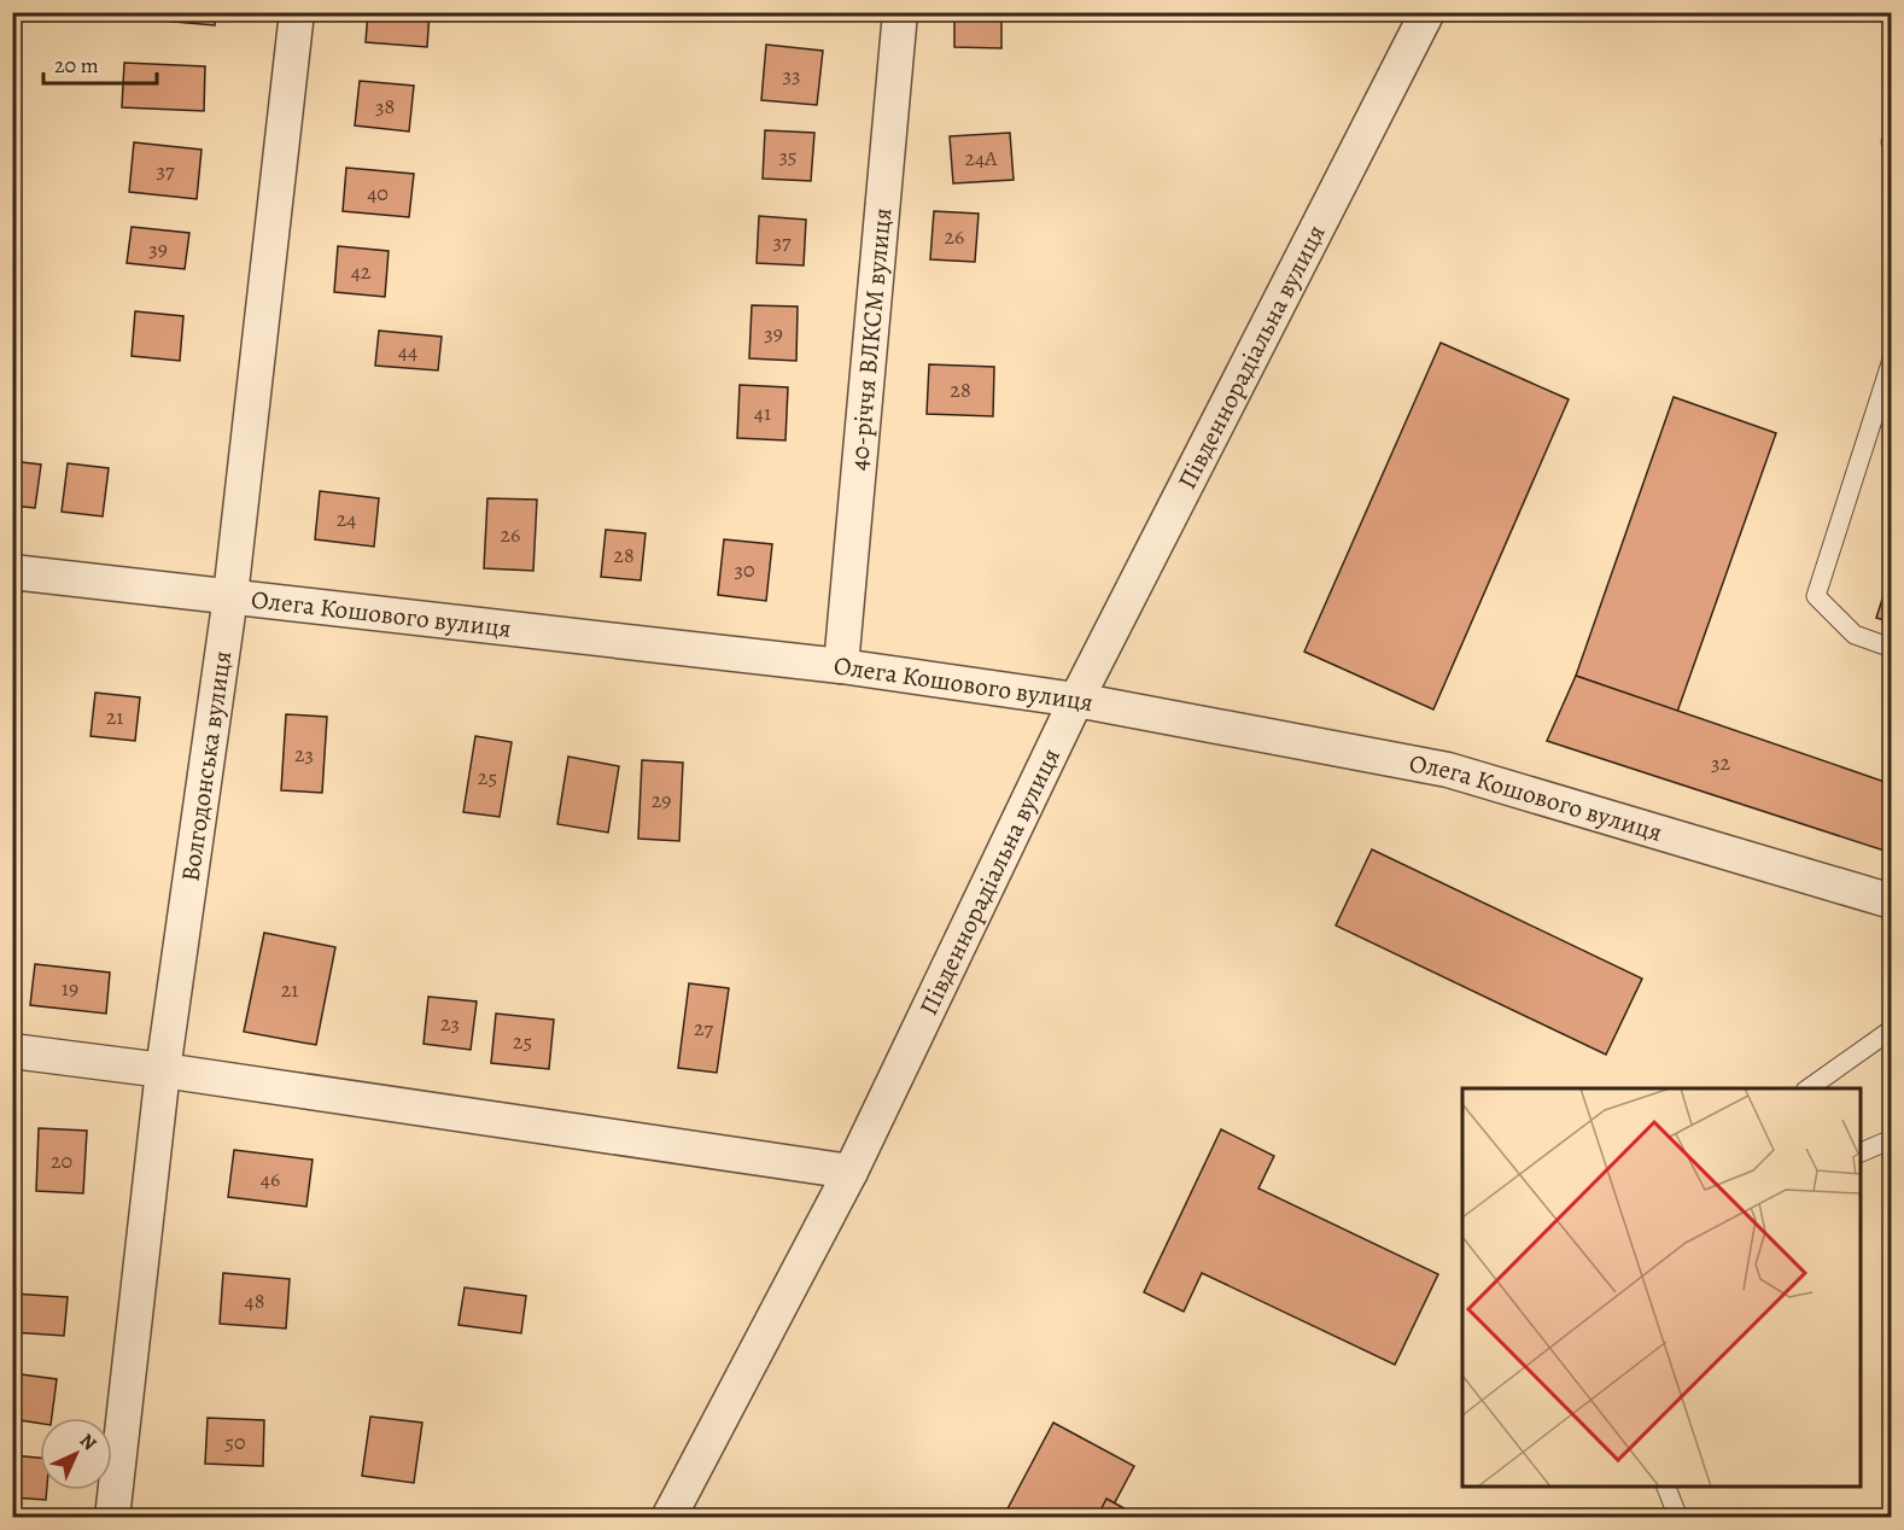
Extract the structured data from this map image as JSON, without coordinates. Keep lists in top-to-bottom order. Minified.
{"streets":{"street":["40-річчя ВЛКСМ вулиця","Південнорадіальна вулиця","Олега Кошового вулиця","Волгодонська вулиця"]},"crossings":[["40-річчя ВЛКСМ вулиця","Олега Кошового вулиця"],["Південнорадіальна вулиця","Олега Кошового вулиця"],["Олега Кошового вулиця","Волгодонська вулиця"]],"house_numbers":["33","38","35","24А","37","40","26","37","39","42","39","44","28","41","24","26","28","30","21","23","32","25","29","19","21","23","27","25","20","46","48","50"],"scale_bar":"20 m","north":"top right"}
